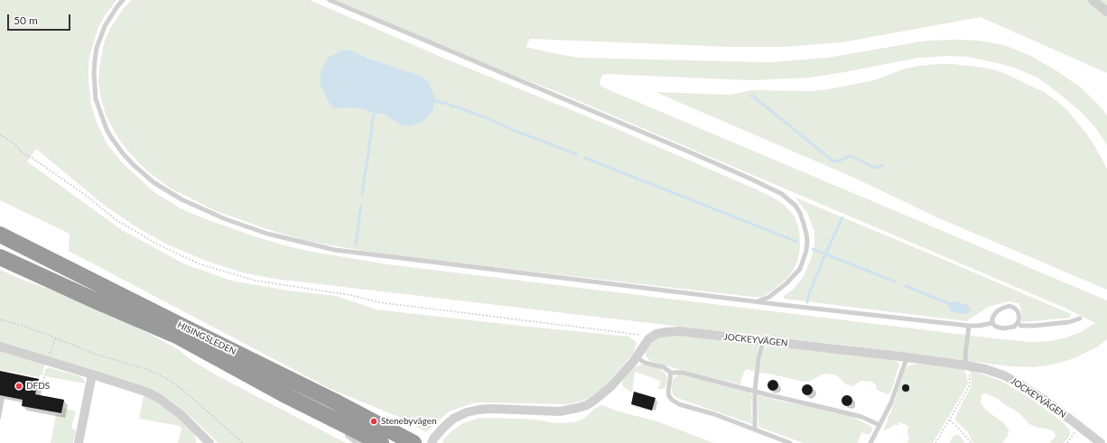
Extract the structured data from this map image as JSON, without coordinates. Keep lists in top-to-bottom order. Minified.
{"streets":{"highway":["HISINGSLEDEN"],"street":["JOCKEYVÄGEN"]},"places":["DFDS","Stenebyvägen"],"scale_bar":"50 m"}
